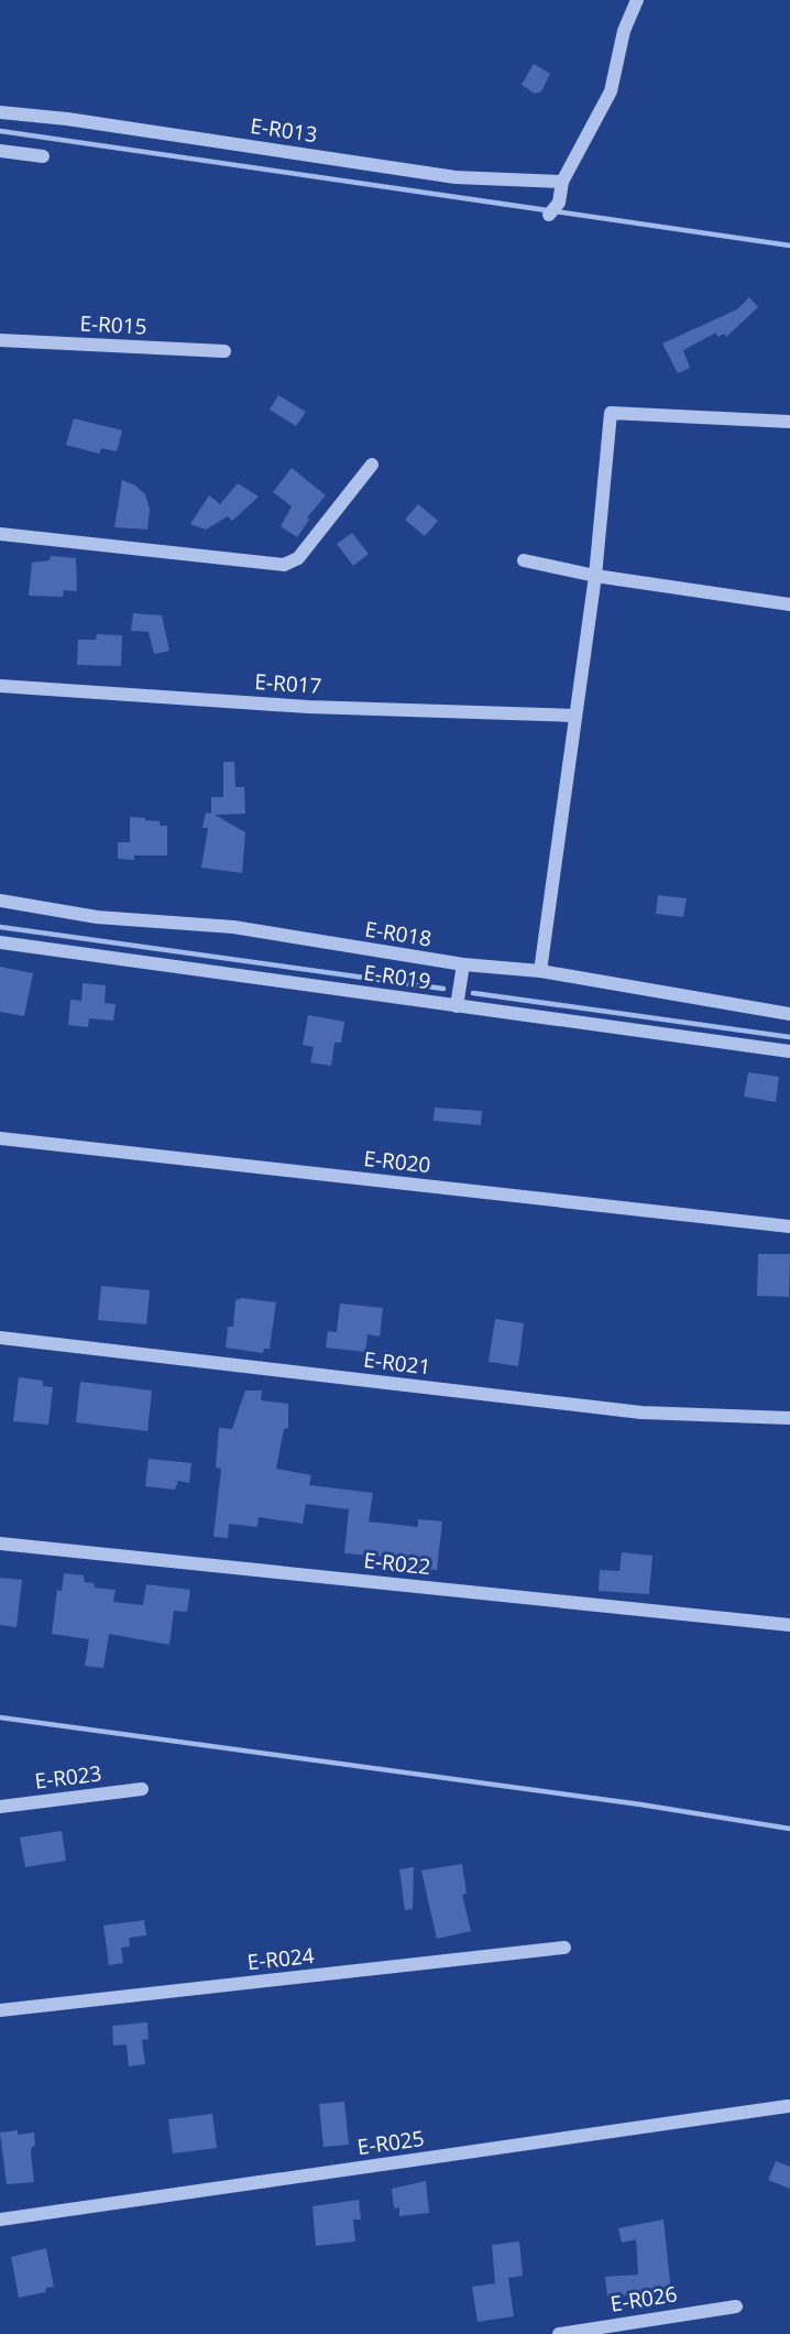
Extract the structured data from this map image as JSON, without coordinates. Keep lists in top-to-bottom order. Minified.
{"streets":{"street":["E-R013","E-R015","E-R017","E-R018","E-R019","E-R020","E-R021","E-R022","E-R023","E-R024","E-R025","E-R026"]}}
